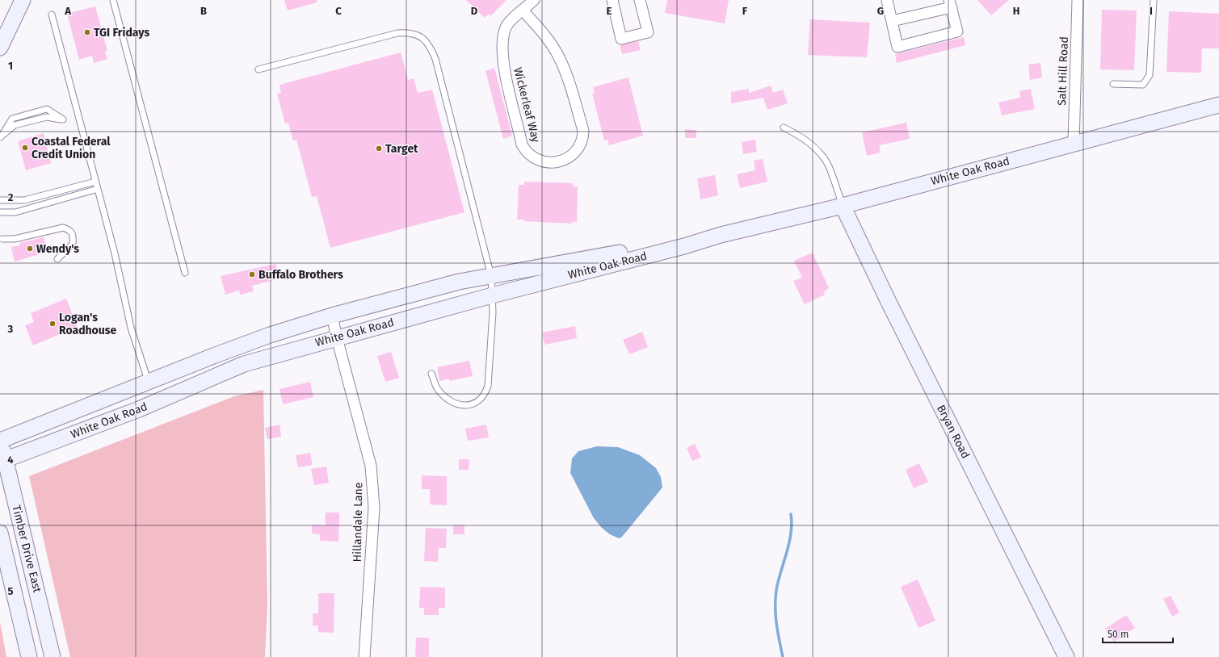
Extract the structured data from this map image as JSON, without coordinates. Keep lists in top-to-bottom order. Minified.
{"streets":{"street":["Salt Hill Road","Wickerleaf Way","White Oak Road","Bryan Road","Hillandale Lane","Timber Drive East"]},"crossings":[["Salt Hill Road","White Oak Road"],["White Oak Road","Bryan Road"],["White Oak Road","Hillandale Lane"],["White Oak Road","Timber Drive East"]],"places":["TGI Fridays","Coastal Federal Credit Union","Target","Wendy's","Buffalo Brothers","Logan's Roadhouse"],"scale_bar":"50 m","grid":{"columns":["A","B","C","D","E","F","G","H","I"],"rows":["1","2","3","4","5"]}}
